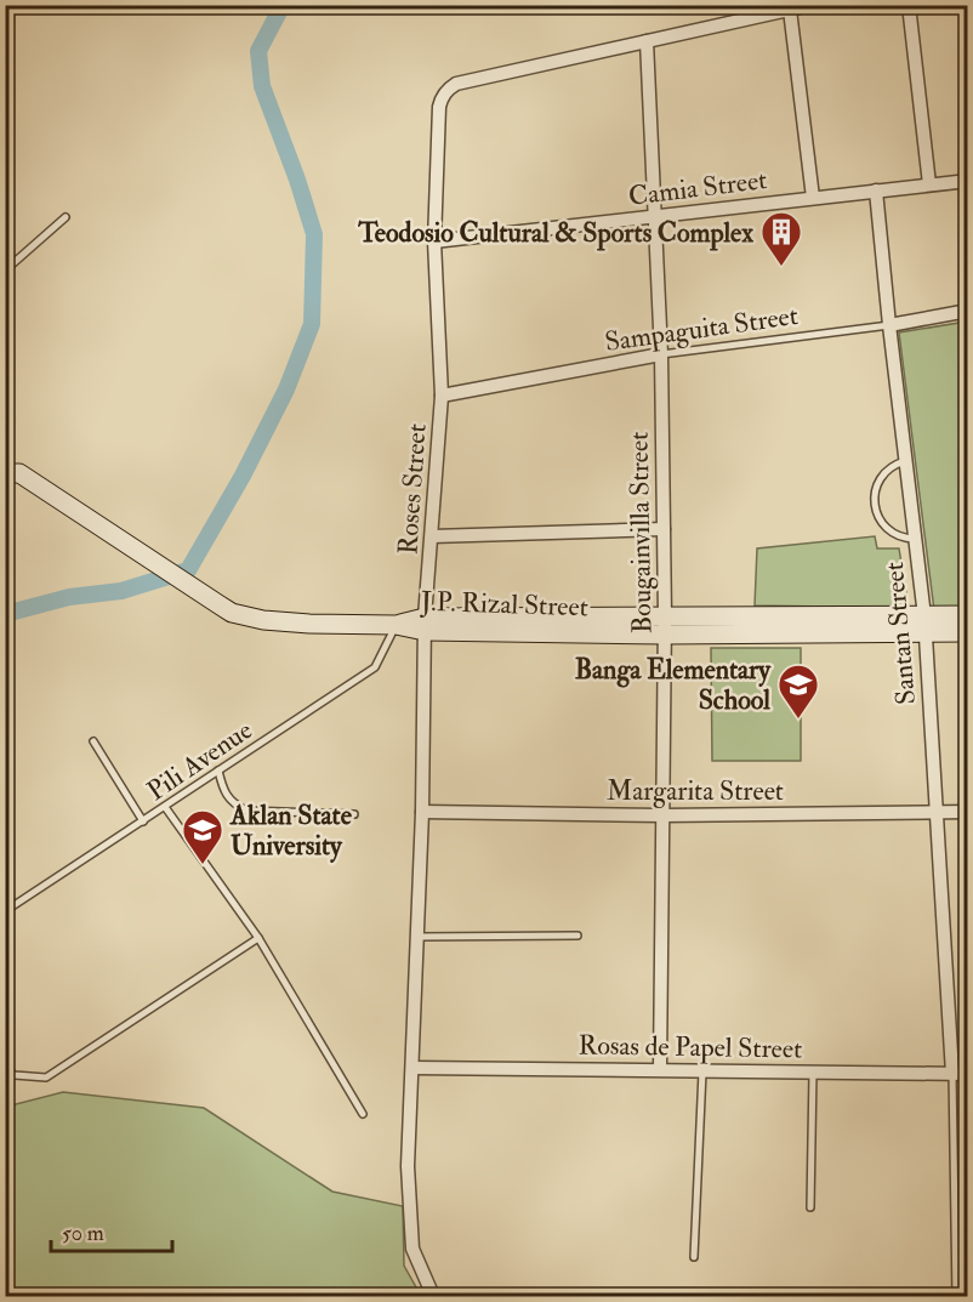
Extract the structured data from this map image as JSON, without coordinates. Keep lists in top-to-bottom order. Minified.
{"streets":{"main road":["J.P. Rizal Street"],"street":["Camia Street","Sampaguita Street","Roses Street","Bougainvilla Street","Santan Street","Margarita Street","Rosas de Papel Street"],"lane":["Pili Avenue"]},"crossings":[["Camia Street","Roses Street"],["Camia Street","Bougainvilla Street"],["Camia Street","Santan Street"],["Sampaguita Street","Roses Street"],["Sampaguita Street","Bougainvilla Street"],["Sampaguita Street","Santan Street"],["Roses Street","Bougainvilla Street"],["Roses Street","J.P. Rizal Street"],["Roses Street","Margarita Street"],["Roses Street","Rosas de Papel Street"],["Bougainvilla Street","J.P. Rizal Street"],["Bougainvilla Street","Margarita Street"],["Bougainvilla Street","Rosas de Papel Street"],["J.P. Rizal Street","Santan Street"],["J.P. Rizal Street","Pili Avenue"],["Santan Street","Margarita Street"],["Santan Street","Rosas de Papel Street"]],"places":{"building":["Teodosio Cultural & Sports Complex"],"school or university":["Banga Elementary School","Aklan State University"]},"scale_bar":"50 m"}
